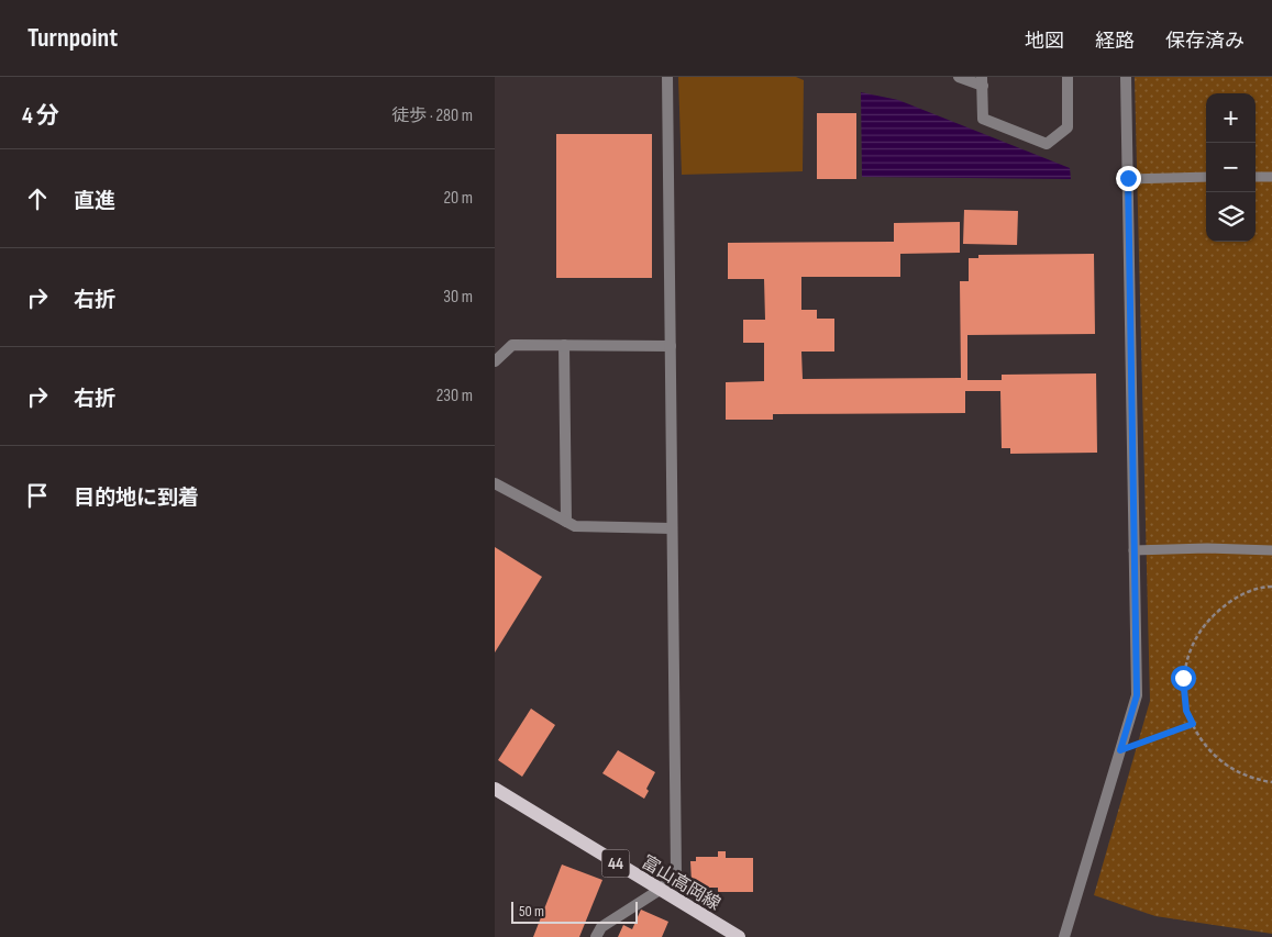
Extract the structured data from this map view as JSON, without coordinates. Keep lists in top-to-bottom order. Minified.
{"streets":{"main road":["44","富山高岡線"]},"scale_bar":"50 m","page":{"header":"Turnpoint","nav":["地図","経路","保存済み"],"heading":["4 分","徒歩 · 280 m"],"map_buttons":["+","−"],"list":[["直進","20 m"],["右折","30 m"],["右折","230 m"],"目的地に到着"],"scale":"50 m"}}
